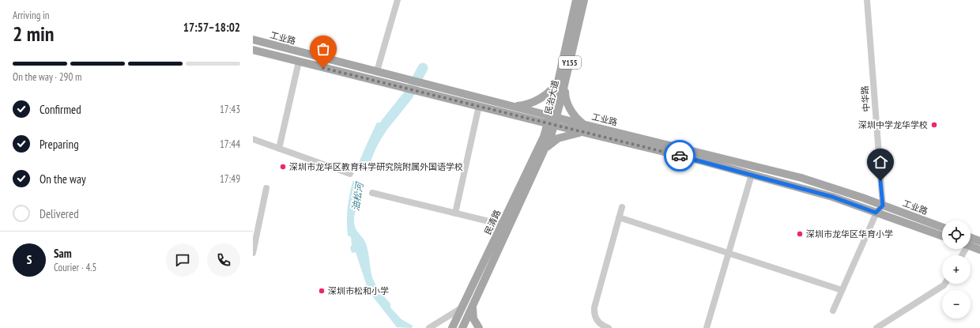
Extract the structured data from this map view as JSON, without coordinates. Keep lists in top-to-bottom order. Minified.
{"streets":{"main road":["工业路","Y155","民治大道","民清路"],"street":["中华路"]},"crossings":[["工业路","民治大道"],["工业路","中华路"],["工业路","民清路"],["民治大道","民清路"]],"water":["油松河"],"places":["深圳中学龙华学校","深圳市龙华区教育科学研究院附属外国语学校","深圳市龙华区华育小学","深圳市松和小学"],"page":{"heading":["2 min","Arriving in","17:57–18:02"],"panel":["Sam","Courier · 4.5"],"bar":"On the way · 290 m","list":[["Confirmed","17:43"],["Preparing","17:44"],["On the way","17:49"],"Delivered"],"map_buttons":["+","−"],"round":"S"}}
